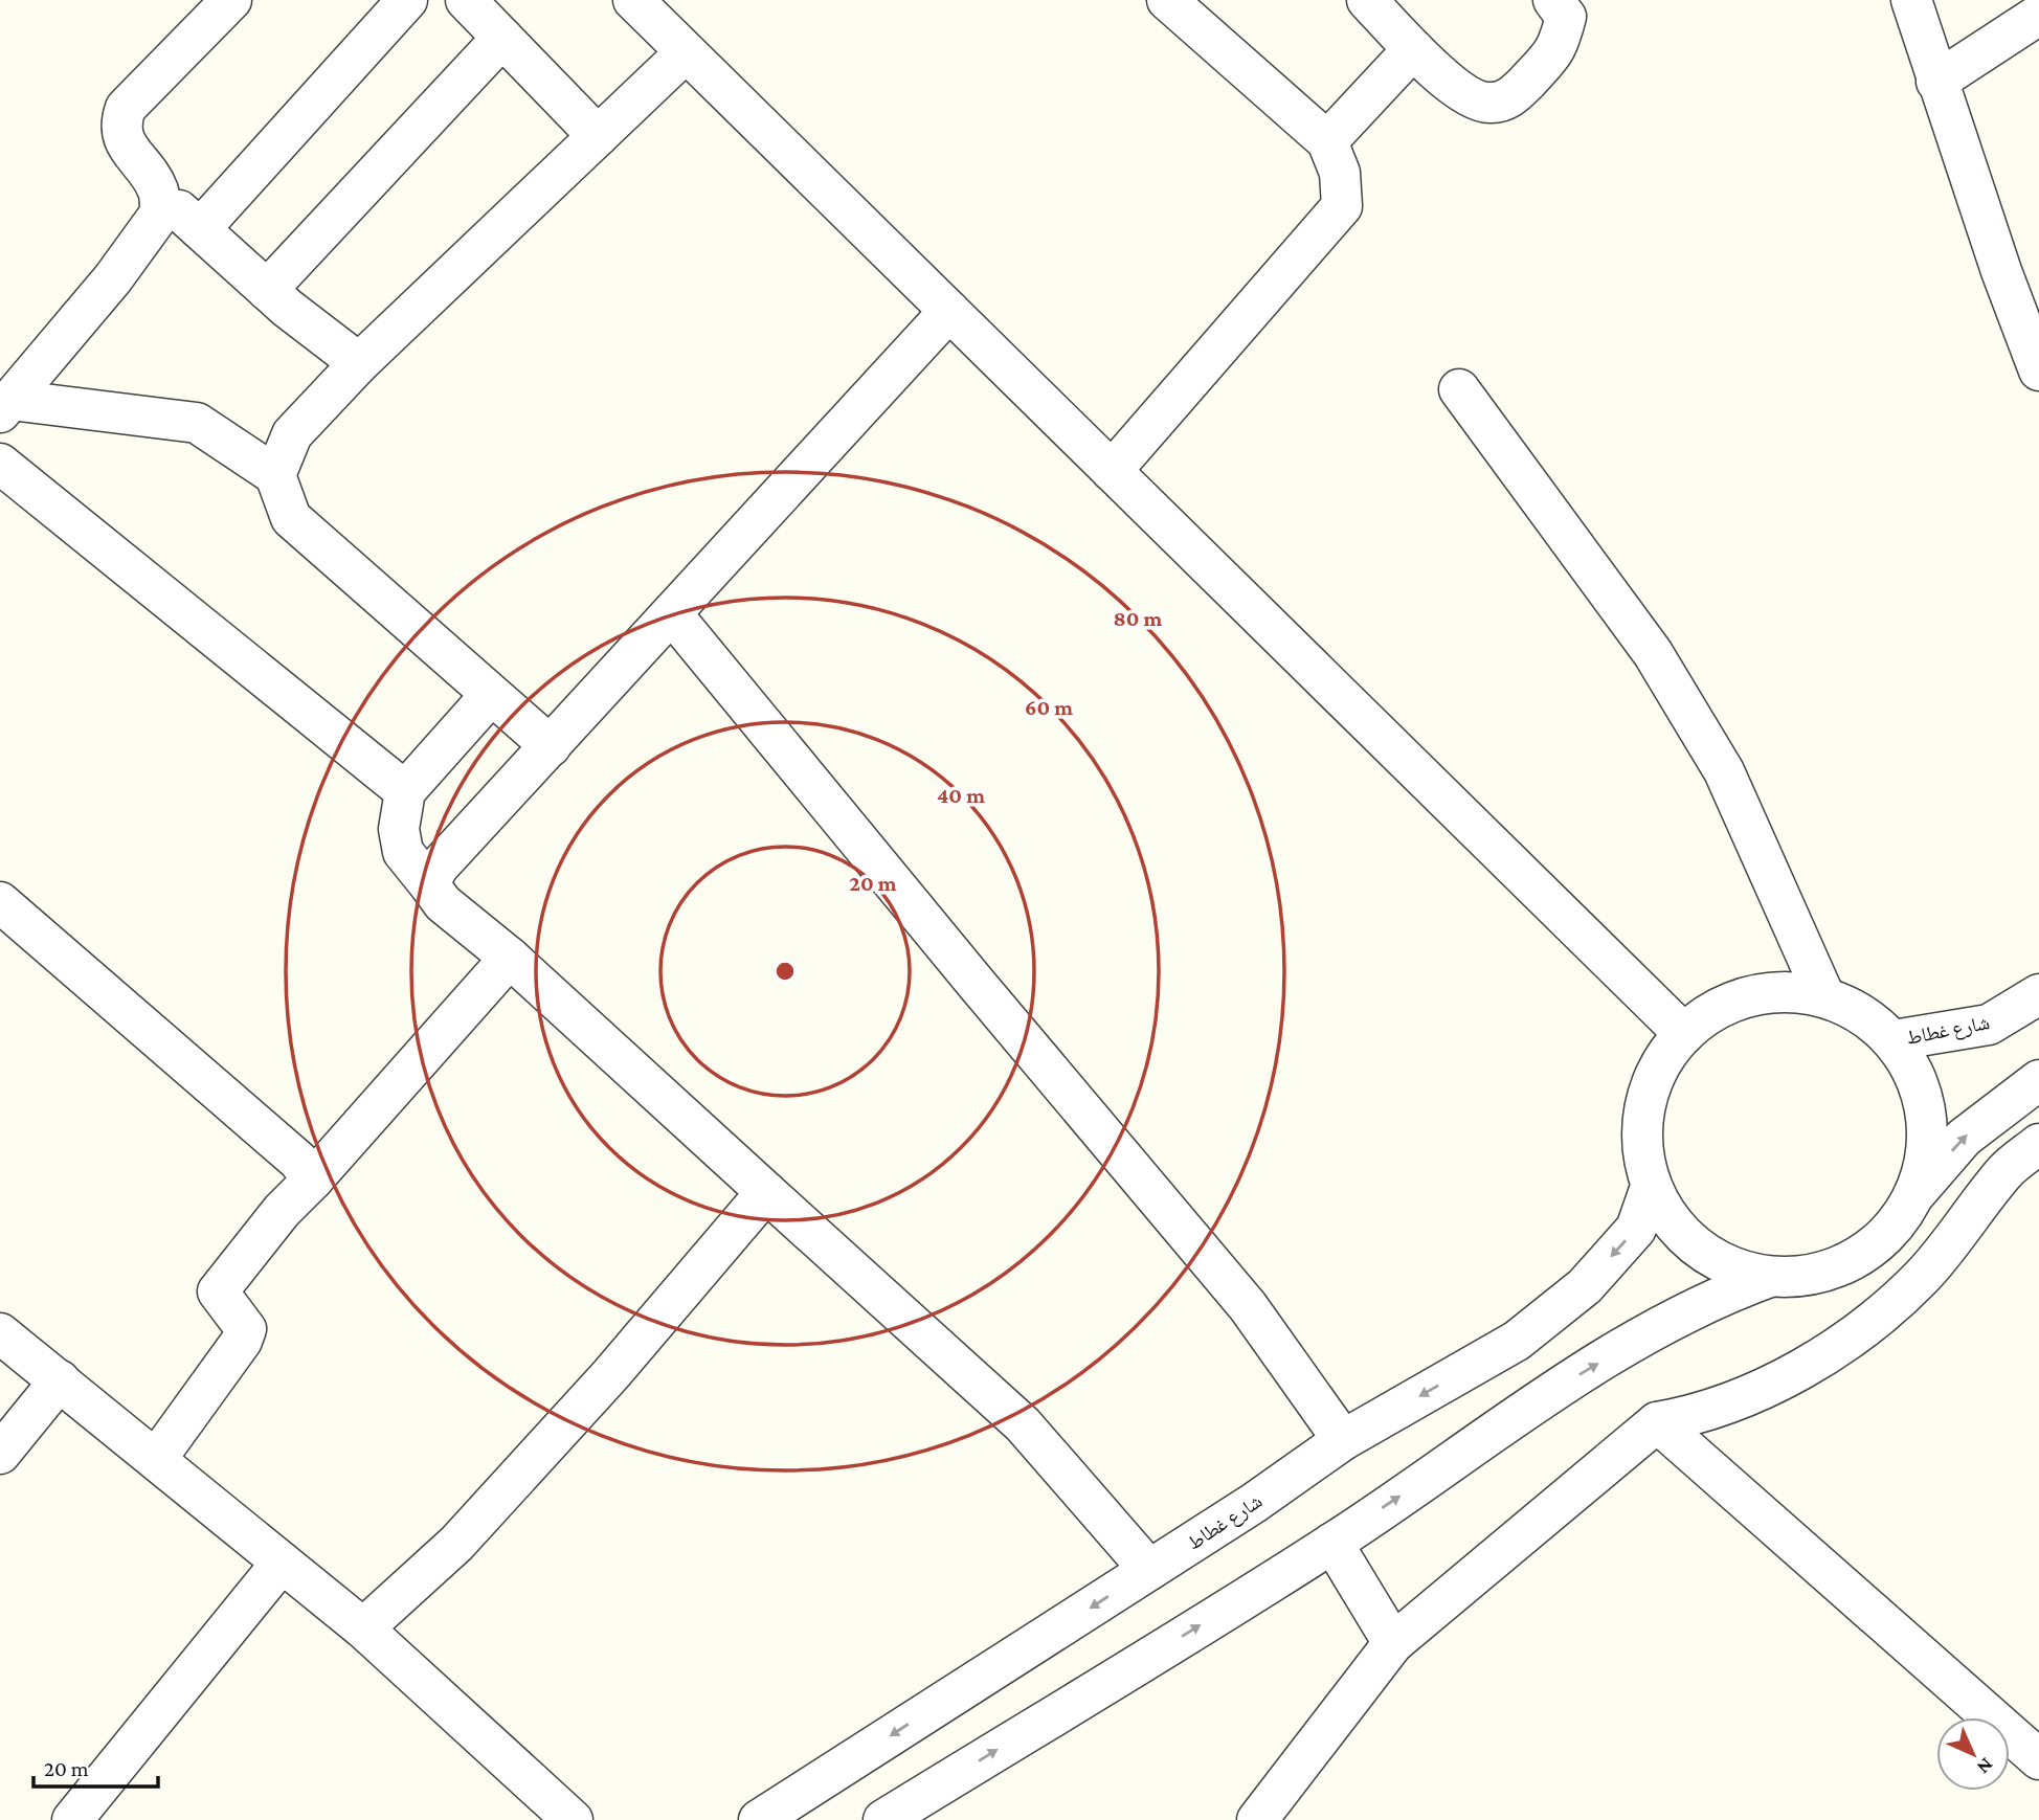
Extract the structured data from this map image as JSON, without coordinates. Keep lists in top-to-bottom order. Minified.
{"streets":{"street":["شارع غطاط"]},"scale_bar":"20 m","north":"bottom right","rings":["80 m","60 m","40 m","20 m"]}
